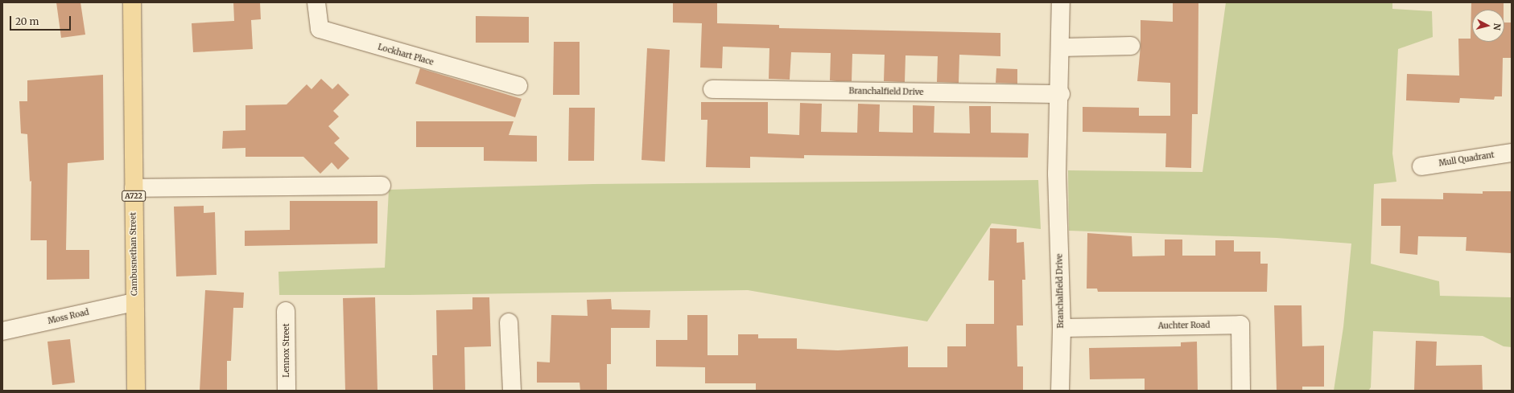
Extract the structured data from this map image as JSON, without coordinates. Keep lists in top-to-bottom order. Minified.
{"streets":{"main road":["A722","Cambusnethan Street"],"street":["Lockhart Place","Branchalfield Drive","Mull Quadrant","Moss Road","Auchter Road","Lennox Street"]},"crossings":[["Branchalfield Drive","Auchter Road"],["Cambusnethan Street","Moss Road"]],"scale_bar":"20 m","north":"right"}
